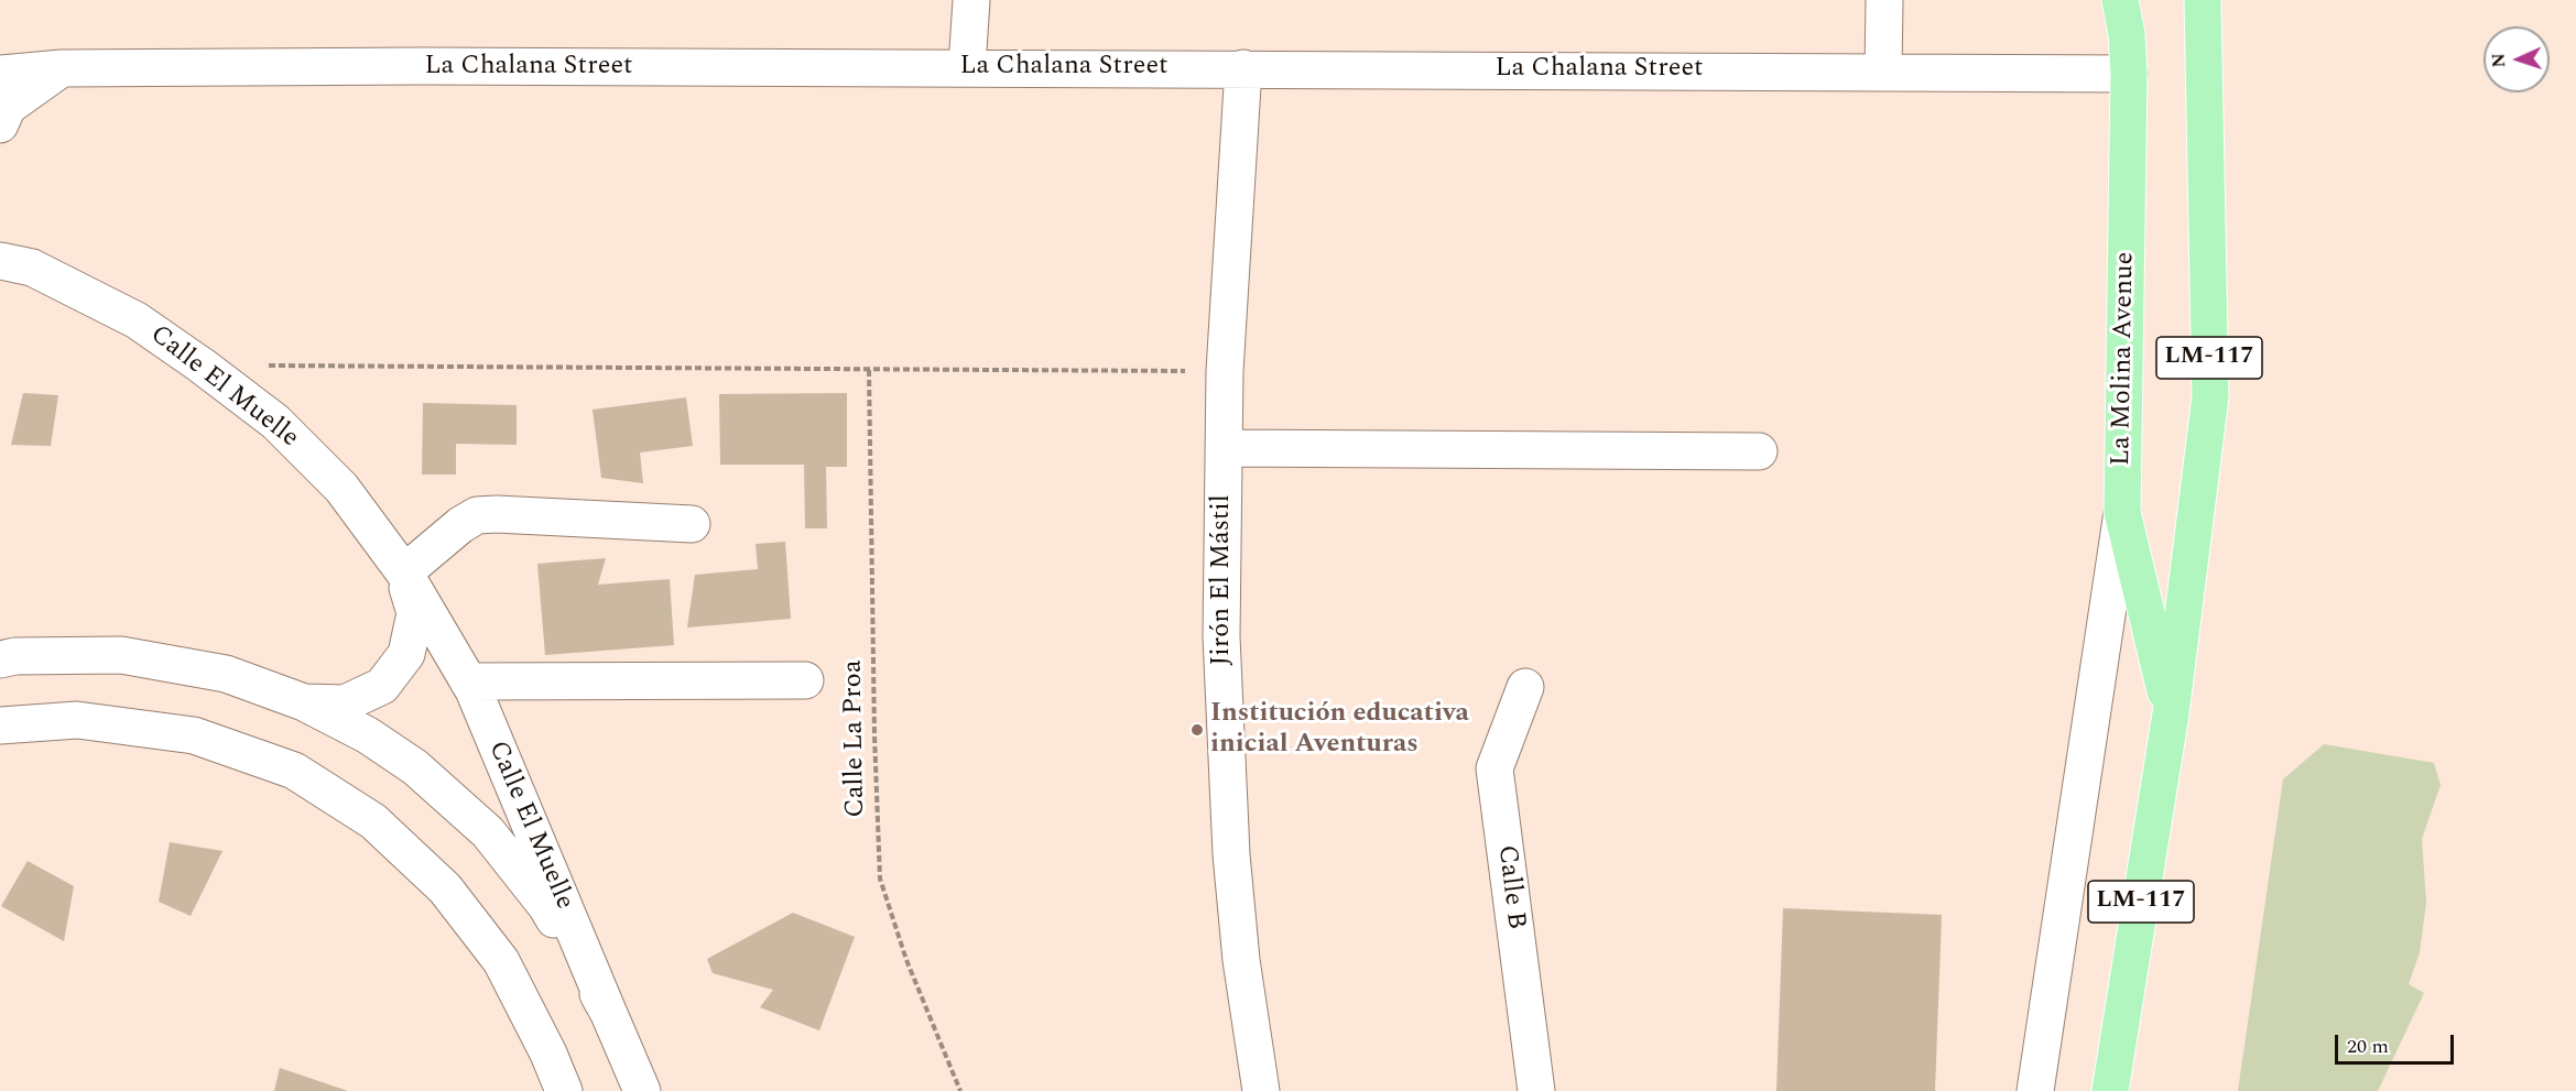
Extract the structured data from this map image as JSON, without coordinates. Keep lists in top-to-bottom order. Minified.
{"streets":{"main road":["LM-117","La Molina Avenue"],"street":["La Chalana Street","Calle El Muelle","Jirón El Mástil","Calle B"],"path":["Calle La Proa"]},"crossings":[["La Chalana Street","La Molina Avenue"],["La Chalana Street","Jirón El Mástil"]],"places":["Institución educativa inicial Aventuras"],"scale_bar":"20 m","north":"left"}
